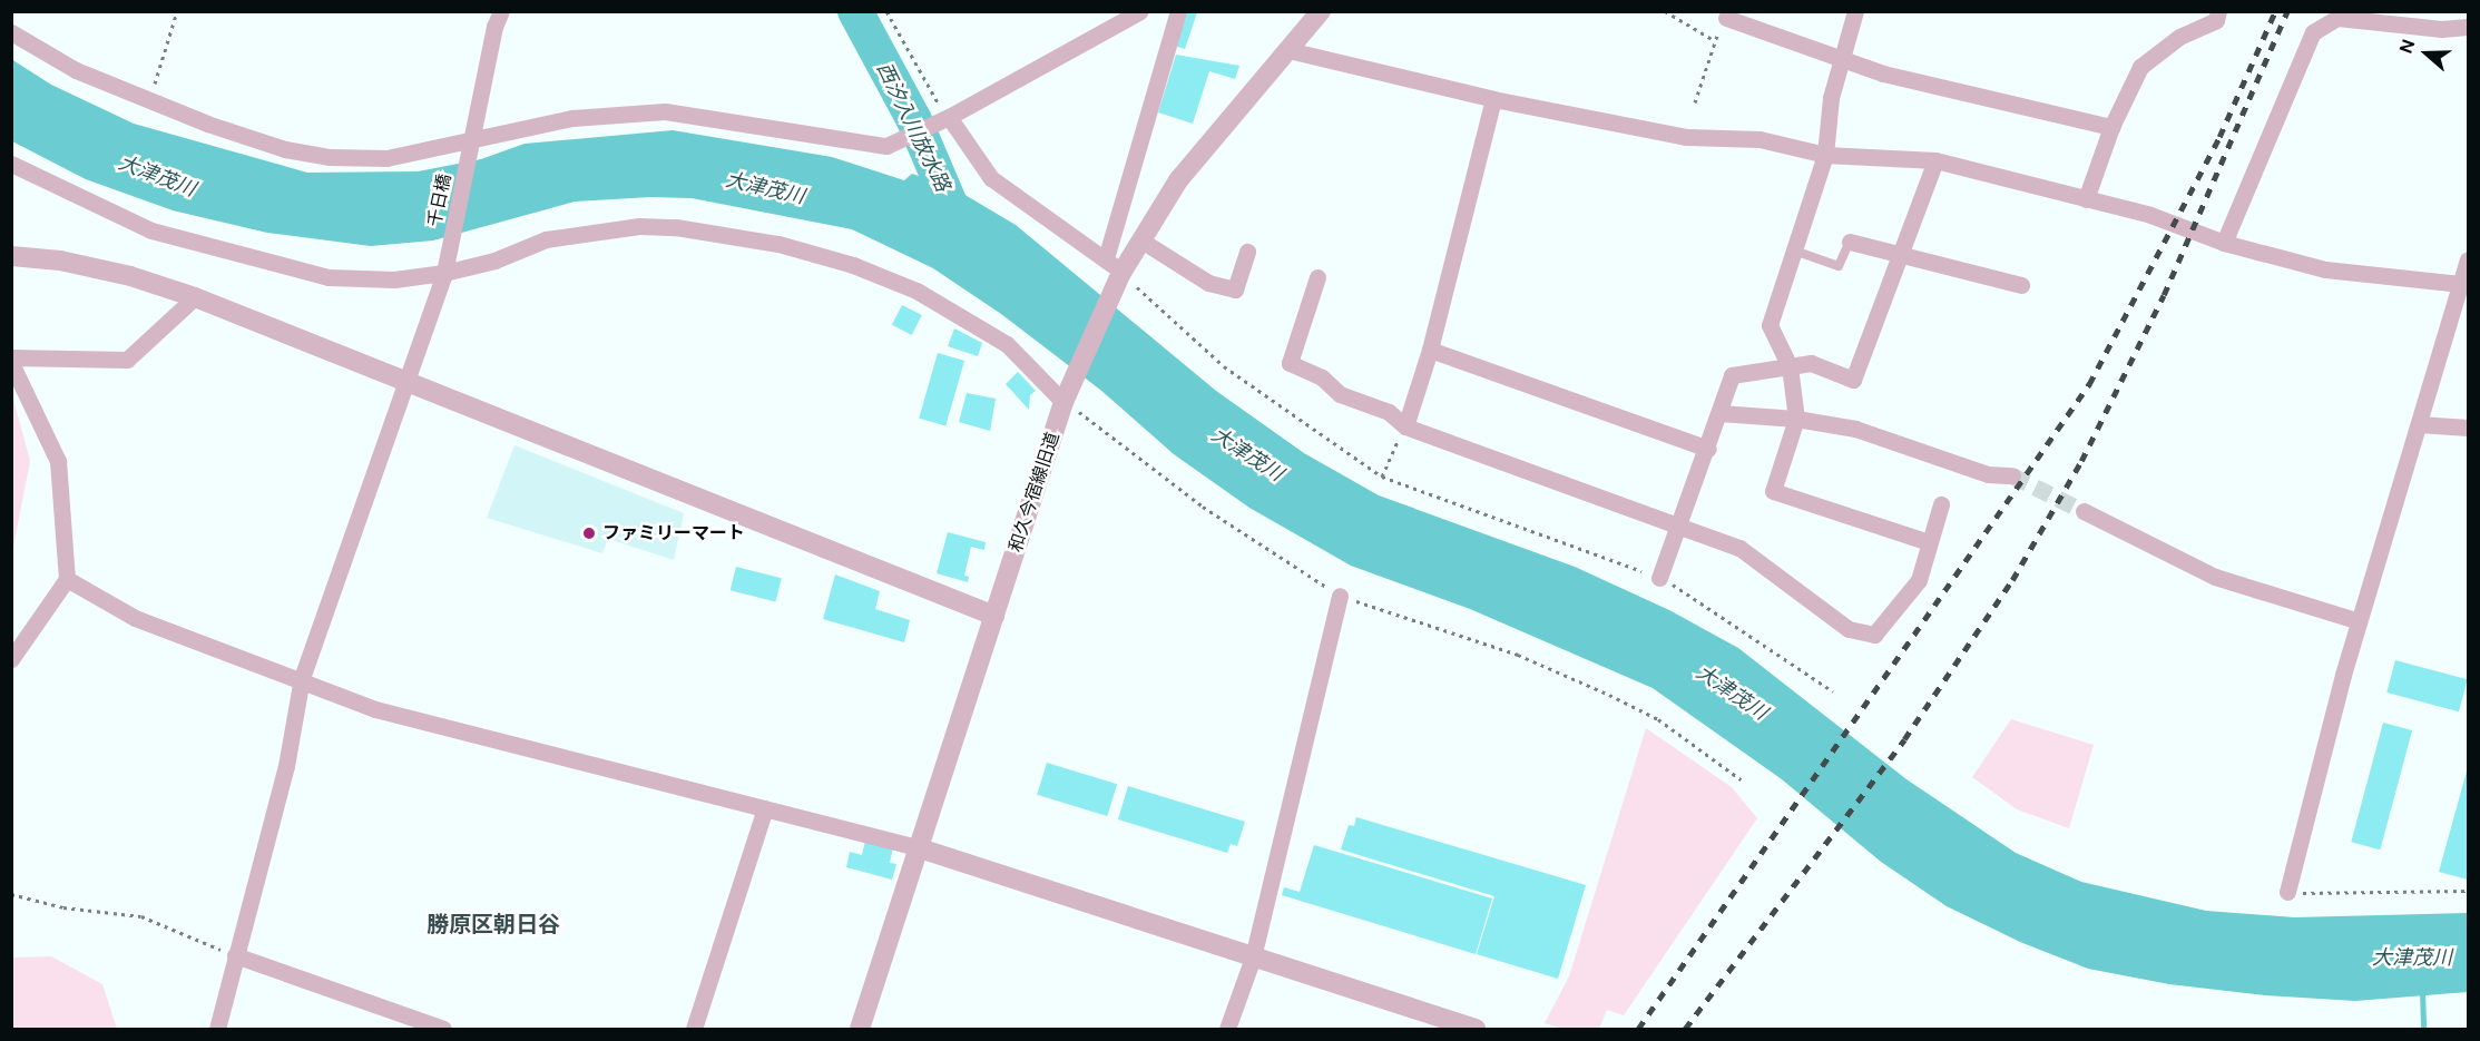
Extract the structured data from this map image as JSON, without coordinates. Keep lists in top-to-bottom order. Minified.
{"streets":{"street":["千日橋","和久今宿線旧道"]},"districts":["勝原区朝日谷"],"water":["西汐入川放水路","大津茂川"],"places":["ファミリーマート"],"north":"left"}
